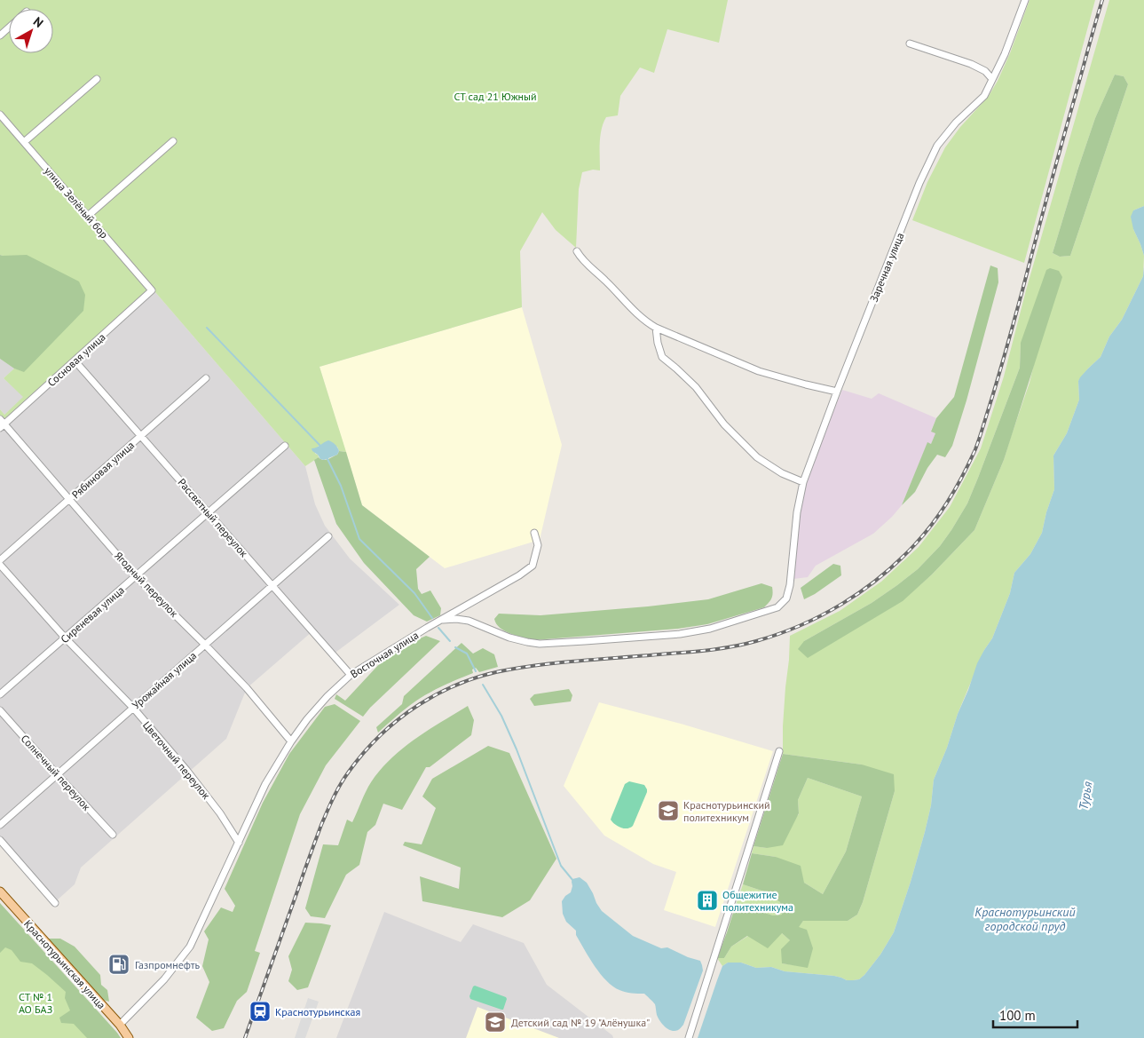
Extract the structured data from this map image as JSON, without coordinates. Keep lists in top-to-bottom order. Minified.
{"streets":{"main road":["Краснотурьинская улица"],"street":["улица Зелёный бор","Заречная улица","Сосновая улица","Рябиновая улица","Рассветный переулок","Ягодный переулок","Сиреневая улица","Восточная улица","Урожайная улица","Цветочный переулок","Солнечный переулок"]},"crossings":[["улица Зелёный бор","Сосновая улица"],["Заречная улица","Восточная улица"],["Сосновая улица","Рассветный переулок"],["Сосновая улица","Ягодный переулок"],["Рябиновая улица","Рассветный переулок"],["Рябиновая улица","Ягодный переулок"],["Рассветный переулок","Сиреневая улица"],["Рассветный переулок","Восточная улица"],["Рассветный переулок","Урожайная улица"],["Ягодный переулок","Сиреневая улица"],["Ягодный переулок","Восточная улица"],["Ягодный переулок","Урожайная улица"],["Сиреневая улица","Цветочный переулок"],["Восточная улица","Цветочный переулок"],["Восточная улица","Краснотурьинская улица"],["Урожайная улица","Цветочный переулок"],["Урожайная улица","Солнечный переулок"]],"water":["Турья","Краснотурьинский городской пруд"],"parks":["СТ сад 21 Южный","СТ № 1 АО БАЗ"],"places":{"school or university":["Краснотурьинский политехникум","Детский сад № 19 \"Алёнушка\""],"building":["Общежитие политехникума"],"fuel station":["Газпромнефть"],"station":["Краснотурьинская"]},"scale_bar":"100 m","north":"top right"}
